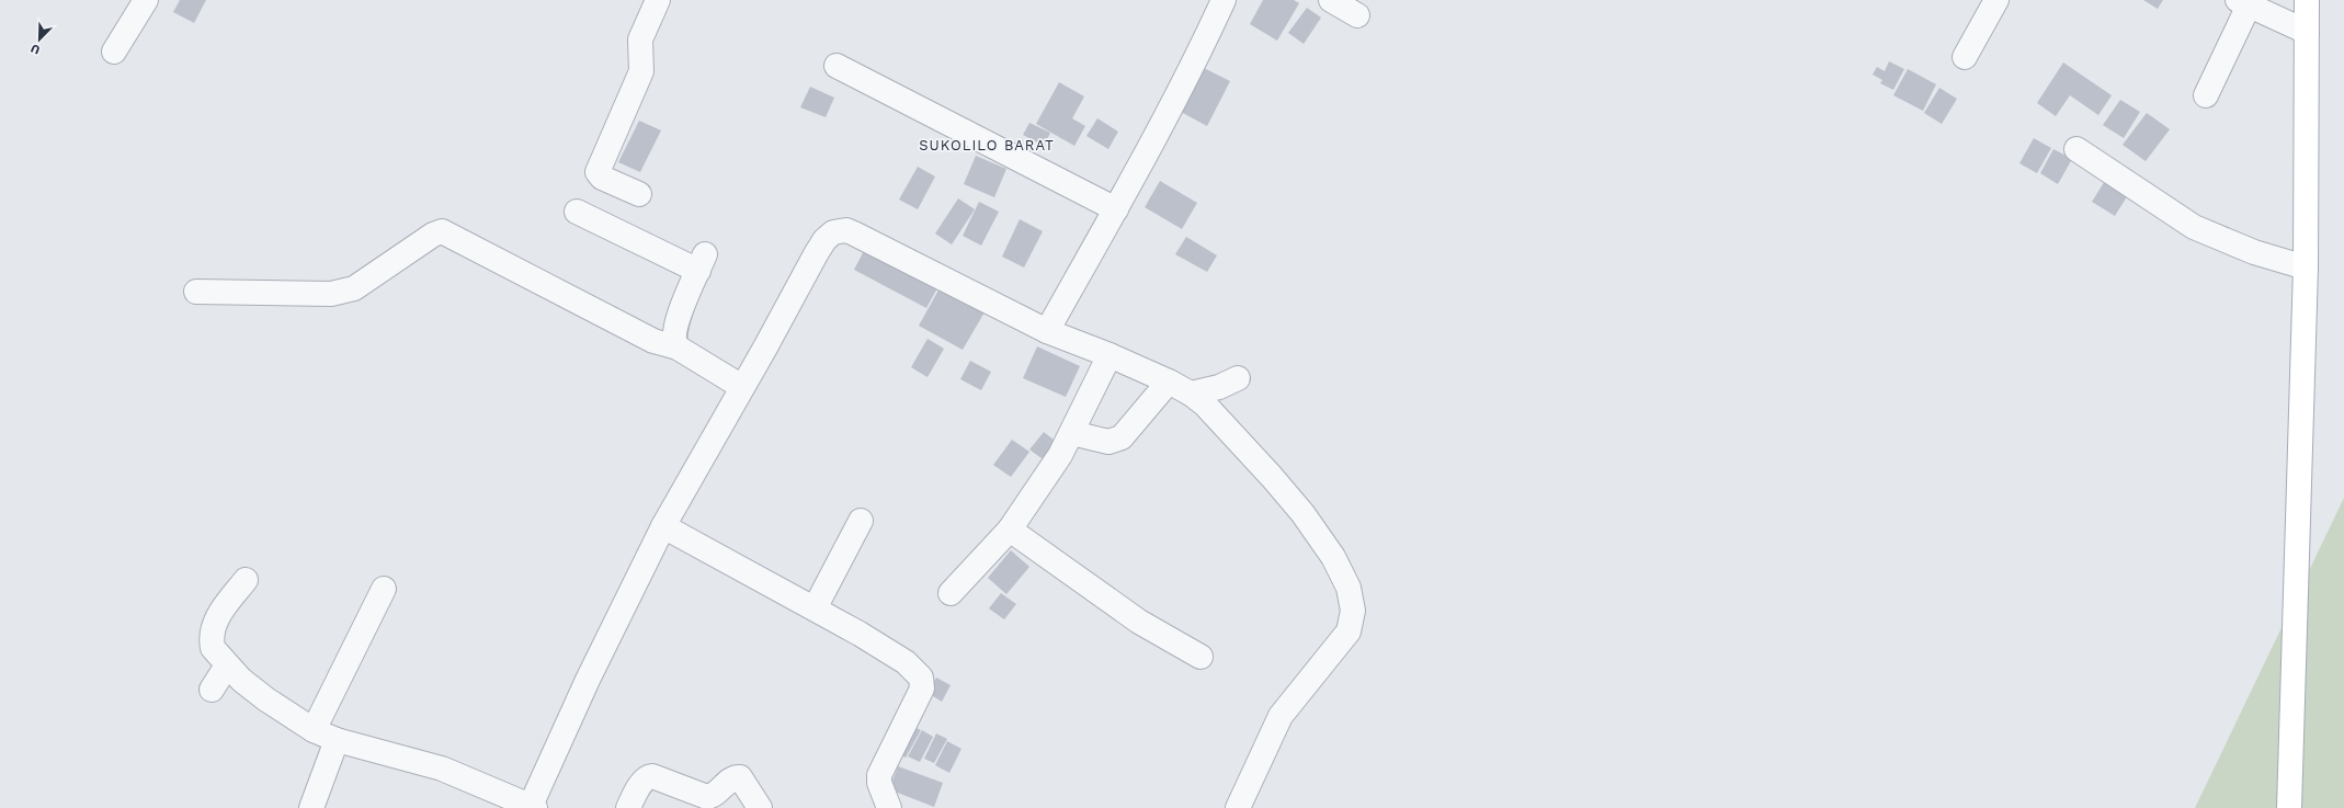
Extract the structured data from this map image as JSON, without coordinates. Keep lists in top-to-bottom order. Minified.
{"districts":["SUKOLILO BARAT"],"north":"bottom left"}
